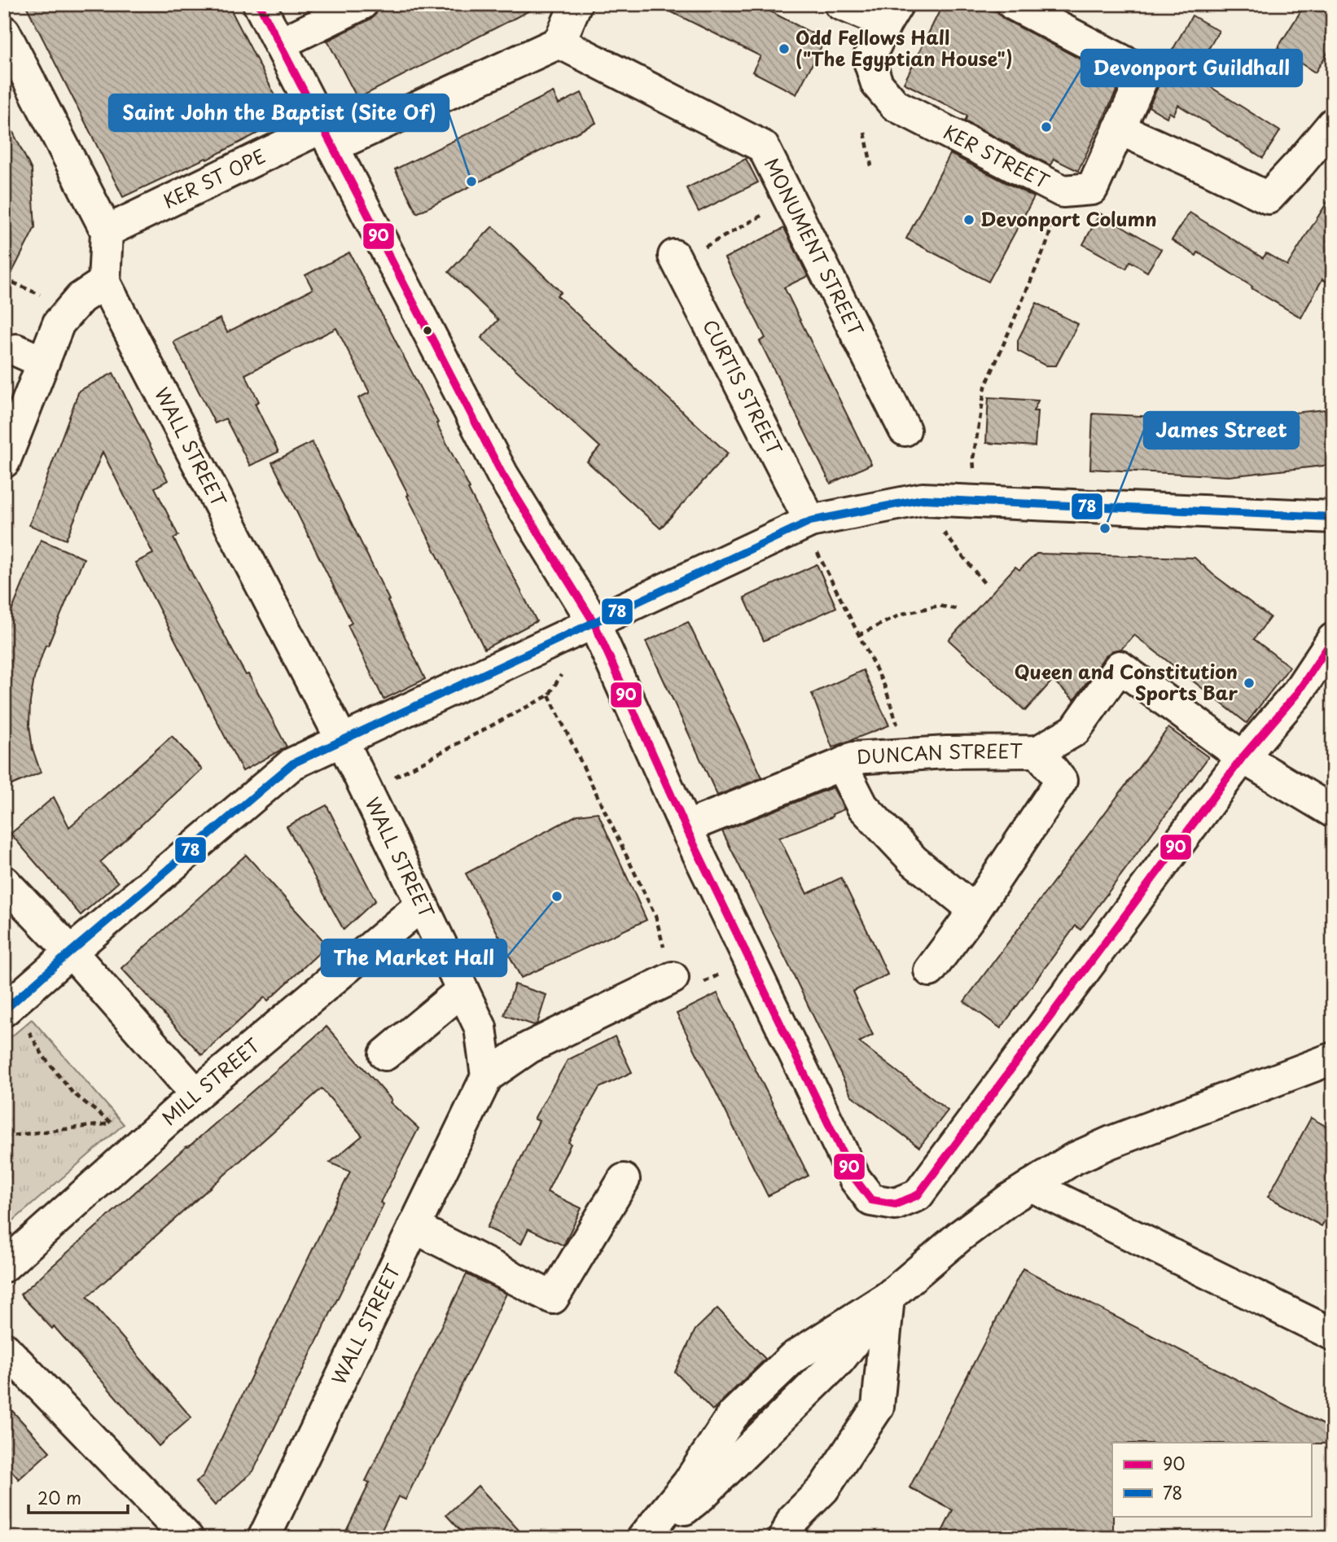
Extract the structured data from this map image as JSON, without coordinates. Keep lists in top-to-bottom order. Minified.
{"streets":{"street":["KER STREET","KER ST OPE","MONUMENT STREET","CURTIS STREET","WALL STREET","DUNCAN STREET","MILL STREET"]},"crossings":[["WALL STREET","MILL STREET"]],"places":["Odd Fellows Hall (\"The Egyptian House\")","Devonport Guildhall","Saint John the Baptist (Site Of)","Devonport Column","James Street","Queen and Constitution Sports Bar","The Market Hall"],"lines":["transit line 90","transit line 78"],"legend":["90","78"],"scale_bar":"20 m"}
